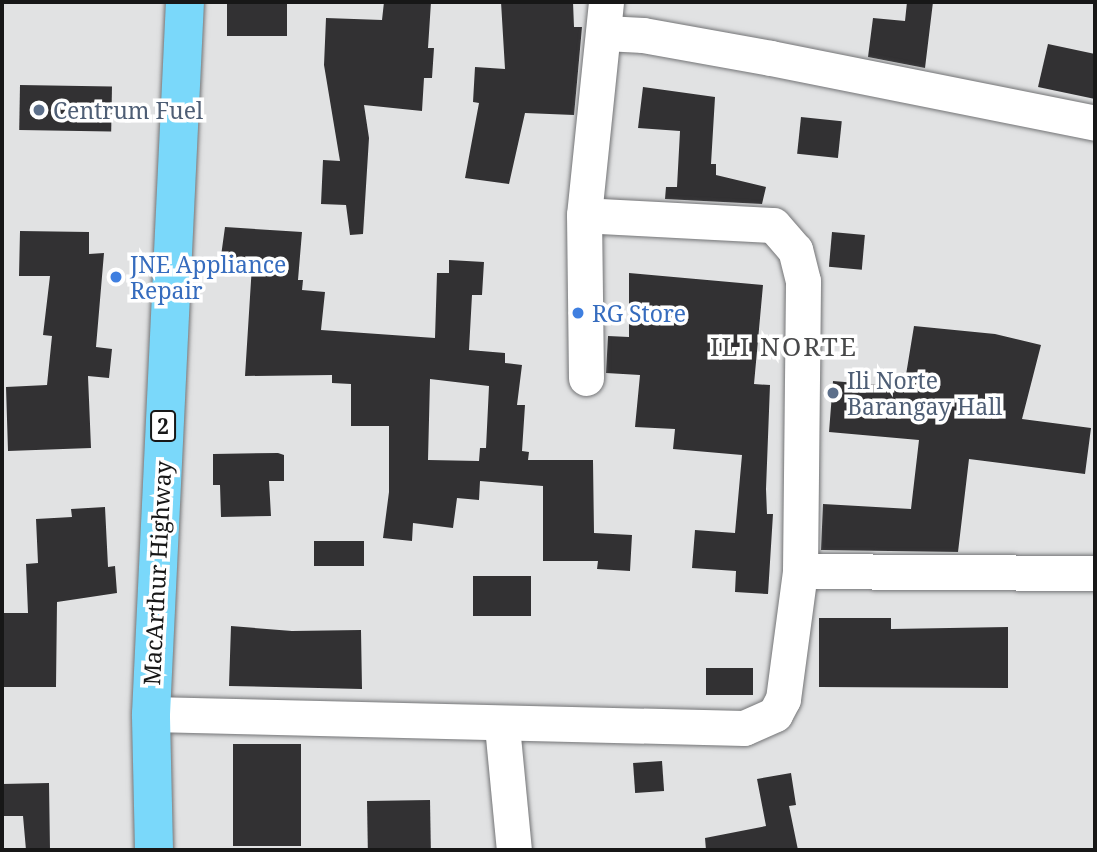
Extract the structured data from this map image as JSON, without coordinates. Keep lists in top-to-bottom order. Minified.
{"streets":{"highway":["2","MacArthur Highway"]},"districts":["ILI NORTE"],"places":["Centrum Fuel","JNE Appliance Repair","RG Store","Ili Norte Barangay Hall"]}
